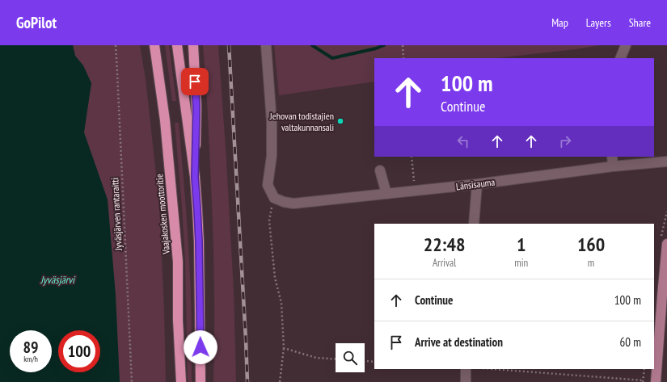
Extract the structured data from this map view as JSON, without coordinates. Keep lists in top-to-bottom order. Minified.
{"streets":{"highway":["Vaajakosken moottoritie"],"street":["Länsisauma"],"path":["Jyväsjärven rantaraitti"]},"water":["Jyväsjärvi"],"places":["Jehovan todistajien valtakunnansali"],"page":{"header":"GoPilot","nav":["Map","Layers","Share"],"turn":["100 m","Continue"],"eta":["22:48","Arrival","1","min","160","m"],"list":[{"name":"Continue","value":"100 m"},{"name":"Arrive at destination","value":"60 m"}],"speed":"89 km/h","limit":"100"}}
